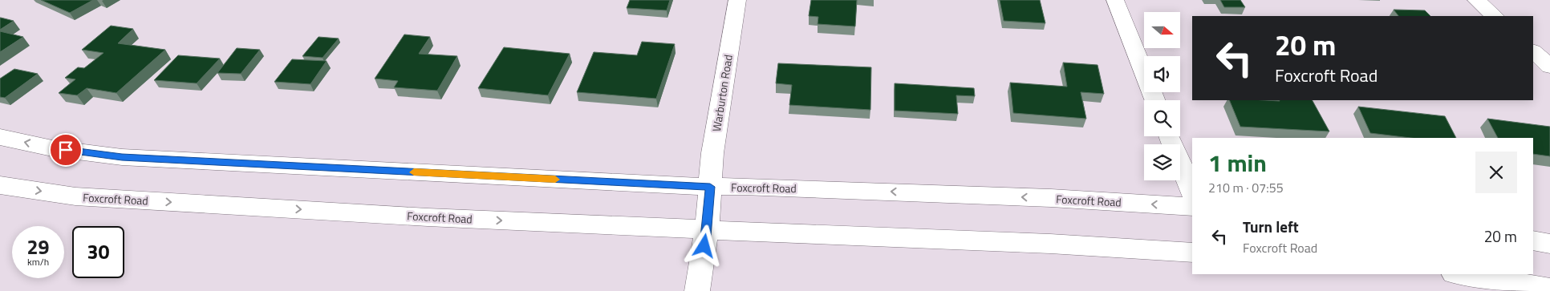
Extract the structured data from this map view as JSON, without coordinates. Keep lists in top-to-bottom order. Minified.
{"streets":{"street":["Warburton Road","Foxcroft Road"]},"crossings":[["Warburton Road","Foxcroft Road"]],"north":"right","page":{"turn":["20 m","Foxcroft Road"],"heading":["1 min","210 m · 07:55"],"list":[{"name":"Turn left","note":"Foxcroft Road","value":"20 m"}],"speed":"29 km/h","limit":"30"}}
